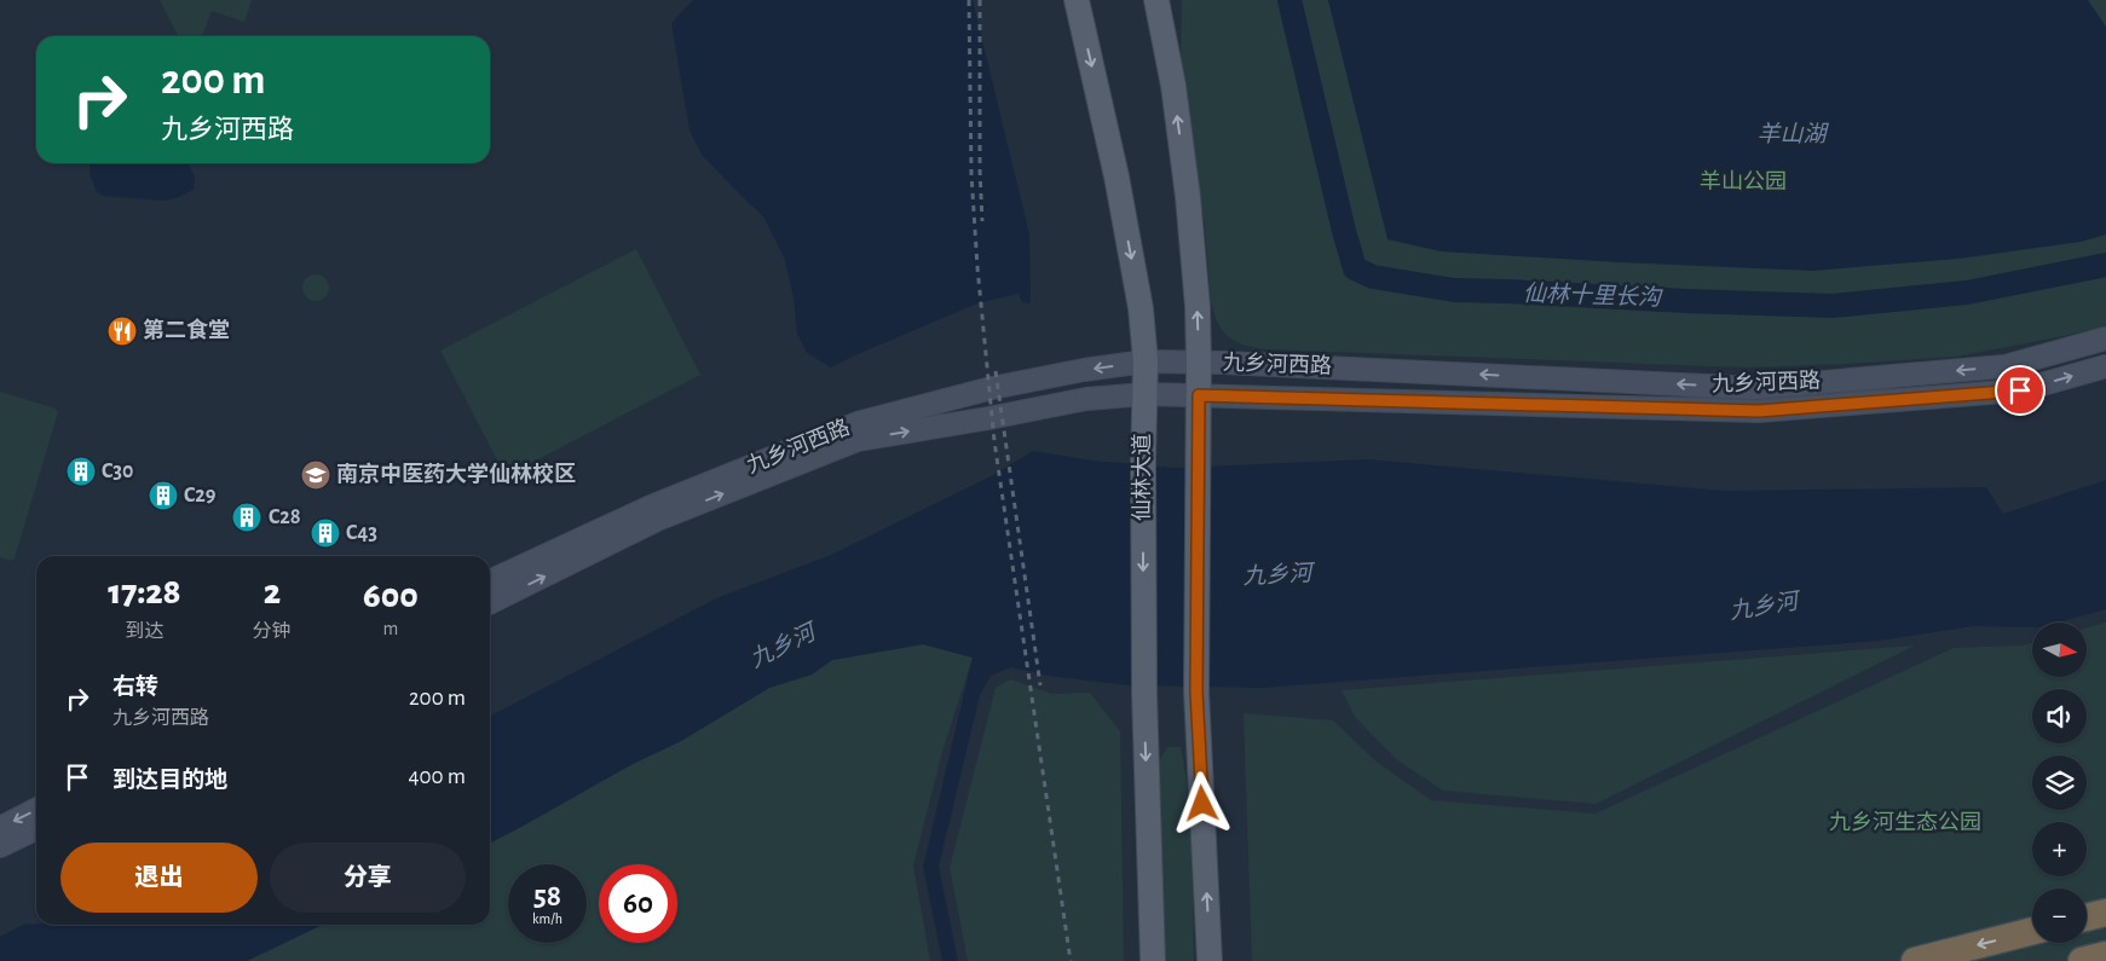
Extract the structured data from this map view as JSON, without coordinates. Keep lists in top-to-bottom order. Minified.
{"streets":{"main road":["九乡河西路","仙林大道"]},"crossings":[["九乡河西路","仙林大道"]],"water":["羊山湖","仙林十里长沟","九乡河"],"parks":["羊山公园","九乡河生态公园"],"places":{"restaurant":["第二食堂"],"building":["C30","C29","C28","C43"],"school or university":["南京中医药大学仙林校区"]},"north":"right","page":{"turn":["200 m","九乡河西路"],"eta":["17:28","到达","2","分钟","600","m"],"map_buttons":["+","−"],"list":[{"name":"右转","note":"九乡河西路","value":"200 m"},{"name":"到达目的地","value":"400 m"}],"buttons":["退出","分享"],"speed":"58 km/h","limit":"60"}}
